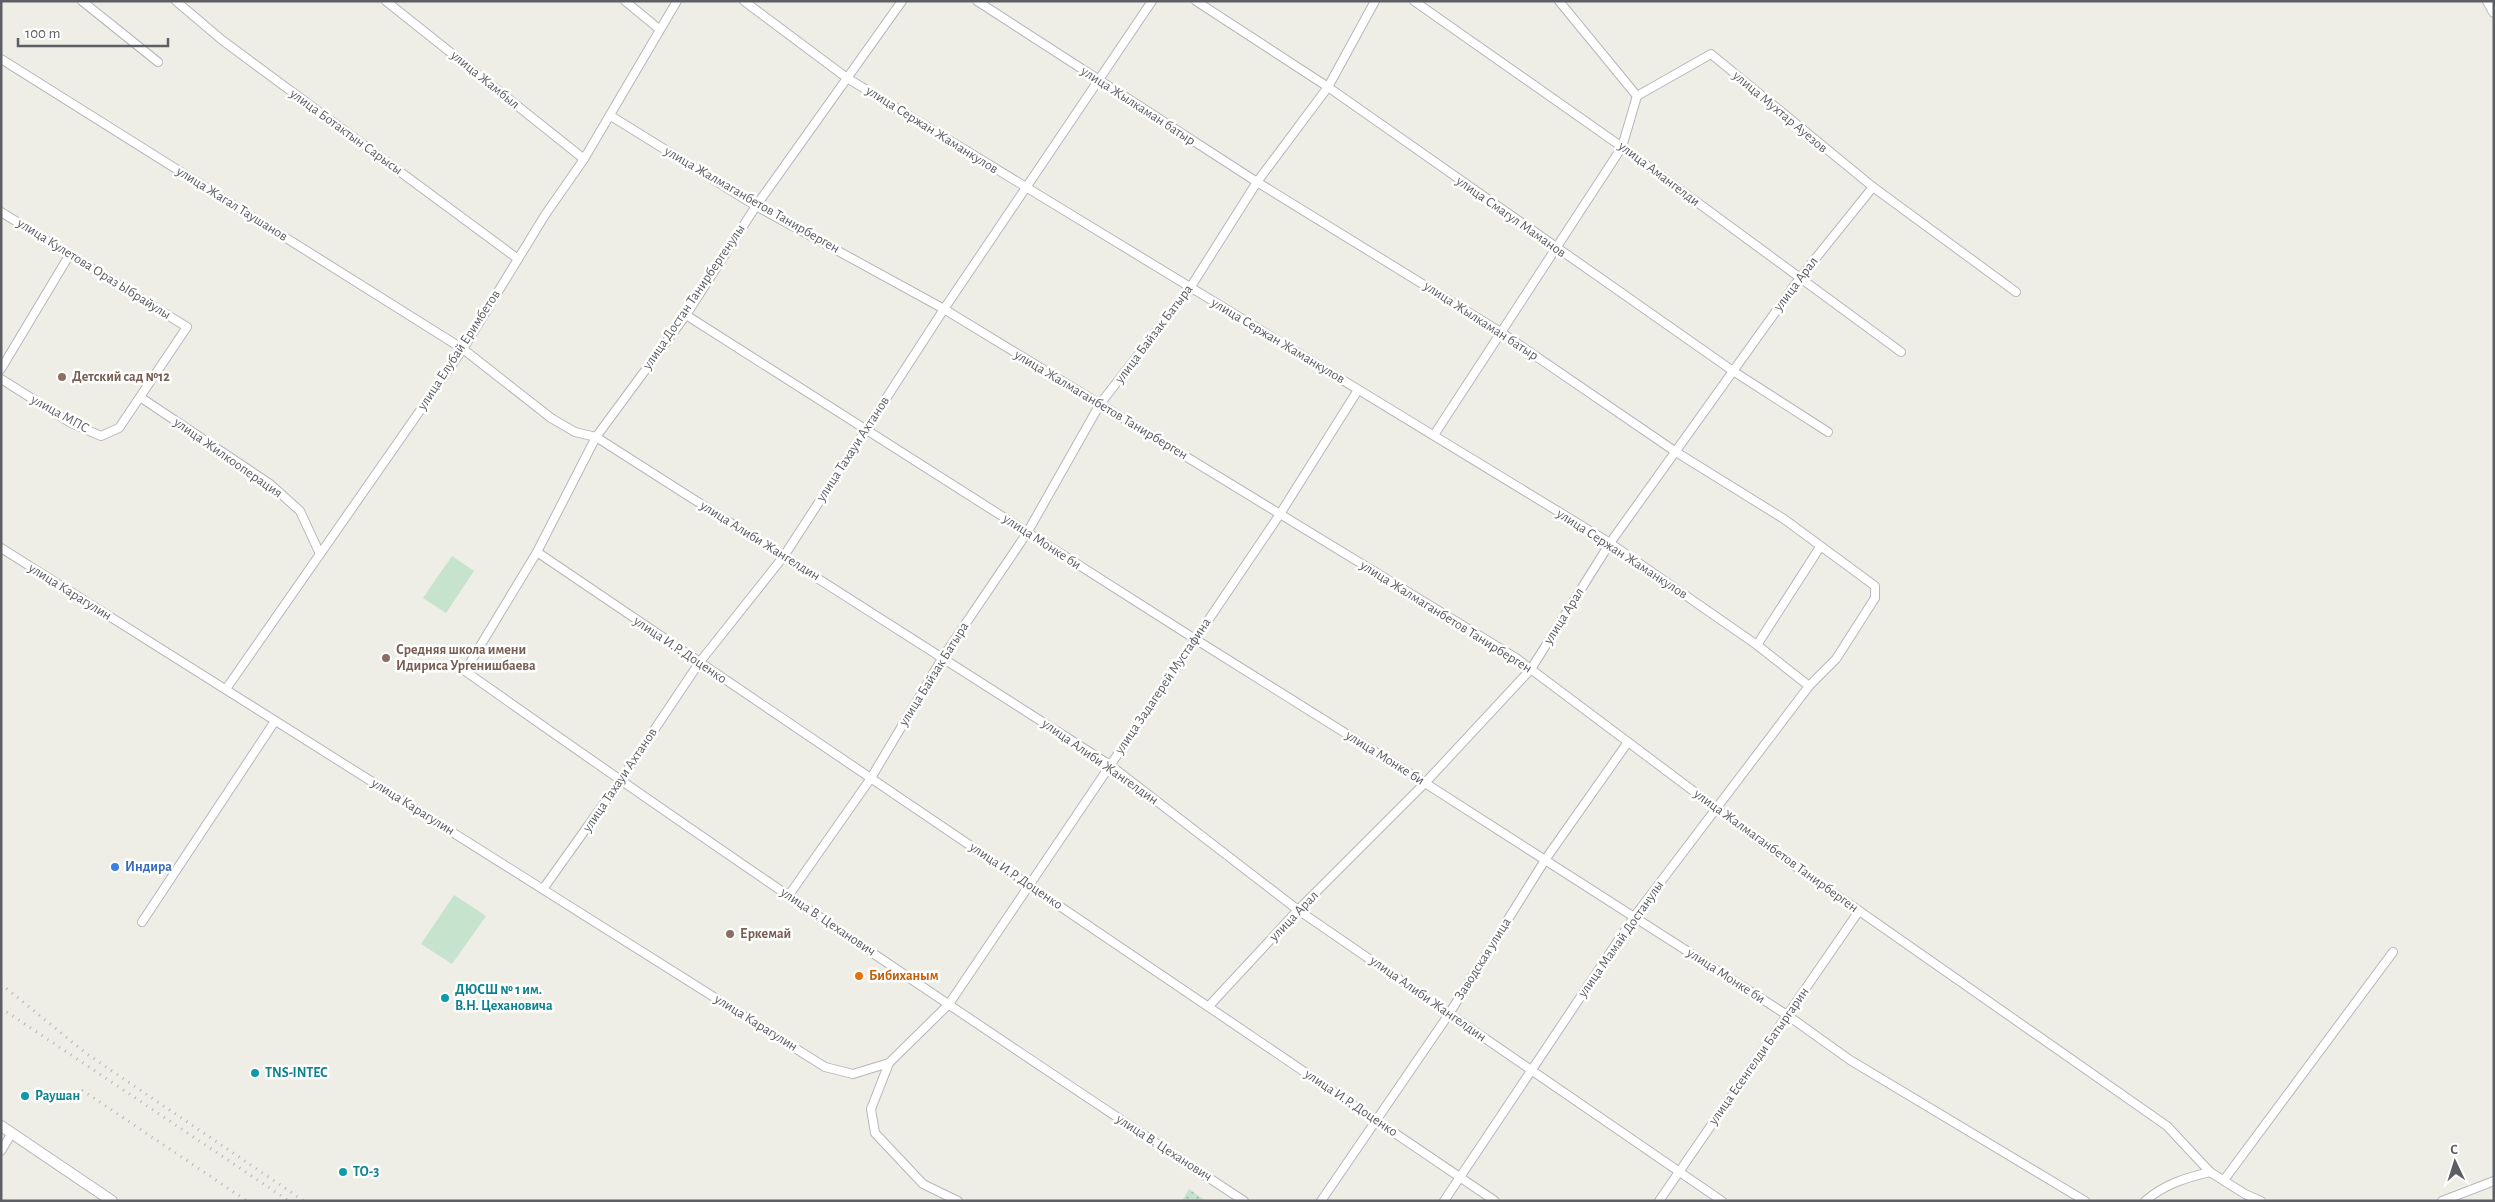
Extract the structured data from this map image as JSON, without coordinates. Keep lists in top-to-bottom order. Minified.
{"streets":{"street":["улица Жамбыл","улица Жылкаман батыр","улица Мухтар Ауезов","улица Сержан Жаманкулов","улица Ботактын Сарысы","улица Амангелди","улица Жалмаганбетов Танирберген","улица Жагал Таушанов","улица Смагул Маманов","улица Кулетова Ораз Ыбрайулы","улица Арал","улица Достан Танирбергенулы","улица Байзак Батыра","улица Елубай Еримбетов","улица МПС","улица Тахауи Ахтанов","улица Жилкооперация","улица Алиби Жангелдин","улица Монке би","улица Карагулин","улица И.Р. Доценко","улица Задагерей Мустафина","улица В. Цеханович","улица Мамай Достанулы","Заводская улица","улица Есенгелди Батыргарин"]},"crossings":[["улица Жамбыл","улица Елубай Еримбетов"],["улица Жылкаман батыр","улица Сержан Жаманкулов"],["улица Жылкаман батыр","улица Арал"],["улица Жылкаман батыр","улица Байзак Батыра"],["улица Жылкаман батыр","улица Тахауи Ахтанов"],["улица Жылкаман батыр","улица Мамай Достанулы"],["улица Мухтар Ауезов","улица Арал"],["улица Сержан Жаманкулов","улица Арал"],["улица Сержан Жаманкулов","улица Достан Танирбергенулы"],["улица Сержан Жаманкулов","улица Байзак Батыра"],["улица Сержан Жаманкулов","улица Тахауи Ахтанов"],["улица Сержан Жаманкулов","улица Задагерей Мустафина"],["улица Сержан Жаманкулов","улица Мамай Достанулы"],["улица Ботактын Сарысы","улица Елубай Еримбетов"],["улица Амангелди","улица Арал"],["улица Жалмаганбетов Танирберген","улица Арал"],["улица Жалмаганбетов Танирберген","улица Достан Танирбергенулы"],["улица Жалмаганбетов Танирберген","улица Байзак Батыра"],["улица Жалмаганбетов Танирберген","улица Елубай Еримбетов"],["улица Жалмаганбетов Танирберген","улица Тахауи Ахтанов"],["улица Жалмаганбетов Танирберген","улица Задагерей Мустафина"],["улица Жалмаганбетов Танирберген","улица Мамай Достанулы"],["улица Жалмаганбетов Танирберген","Заводская улица"],["улица Жалмаганбетов Танирберген","улица Есенгелди Батыргарин"],["улица Жагал Таушанов","улица Елубай Еримбетов"],["улица Жагал Таушанов","улица Алиби Жангелдин"],["улица Смагул Маманов","улица Арал"],["улица Смагул Маманов","улица Байзак Батыра"],["улица Кулетова Ораз Ыбрайулы","улица МПС"],["улица Арал","улица Алиби Жангелдин"],["улица Арал","улица Монке би"],["улица Арал","улица И.Р. Доценко"],["улица Достан Танирбергенулы","улица Алиби Жангелдин"],["улица Достан Танирбергенулы","улица Монке би"],["улица Достан Танирбергенулы","улица И.Р. Доценко"],["улица Достан Танирбергенулы","улица В. Цеханович"],["улица Байзак Батыра","улица Алиби Жангелдин"],["улица Байзак Батыра","улица Монке би"],["улица Байзак Батыра","улица И.Р. Доценко"],["улица Байзак Батыра","улица В. Цеханович"],["улица Елубай Еримбетов","улица Жилкооперация"],["улица Елубай Еримбетов","улица Алиби Жангелдин"],["улица Елубай Еримбетов","улица Карагулин"],["улица МПС","улица Жилкооперация"],["улица Тахауи Ахтанов","улица Алиби Жангелдин"],["улица Тахауи Ахтанов","улица Монке би"],["улица Тахауи Ахтанов","улица Карагулин"],["улица Тахауи Ахтанов","улица И.Р. Доценко"],["улица Тахауи Ахтанов","улица В. Цеханович"],["улица Алиби Жангелдин","улица Задагерей Мустафина"],["улица Алиби Жангелдин","улица Мамай Достанулы"],["улица Алиби Жангелдин","Заводская улица"],["улица Алиби Жангелдин","улица Есенгелди Батыргарин"],["улица Монке би","улица Задагерей Мустафина"],["улица Монке би","улица Мамай Достанулы"],["улица Монке би","Заводская улица"],["улица Монке би","улица Есенгелди Батыргарин"],["улица Карагулин","улица Задагерей Мустафина"],["улица И.Р. Доценко","улица Задагерей Мустафина"],["улица И.Р. Доценко","улица Мамай Достанулы"],["улица И.Р. Доценко","Заводская улица"],["улица Задагерей Мустафина","улица В. Цеханович"]],"places":["Детский сад №12","Средняя школа имени Идириса Ургенишбаева","Индира","Еркемай","Бибиханым","ДЮСШ № 1 им. В.Н. Цехановича","TNS-INTEC","Раушан","ТО-3"],"scale_bar":"100 m","north":"top"}
